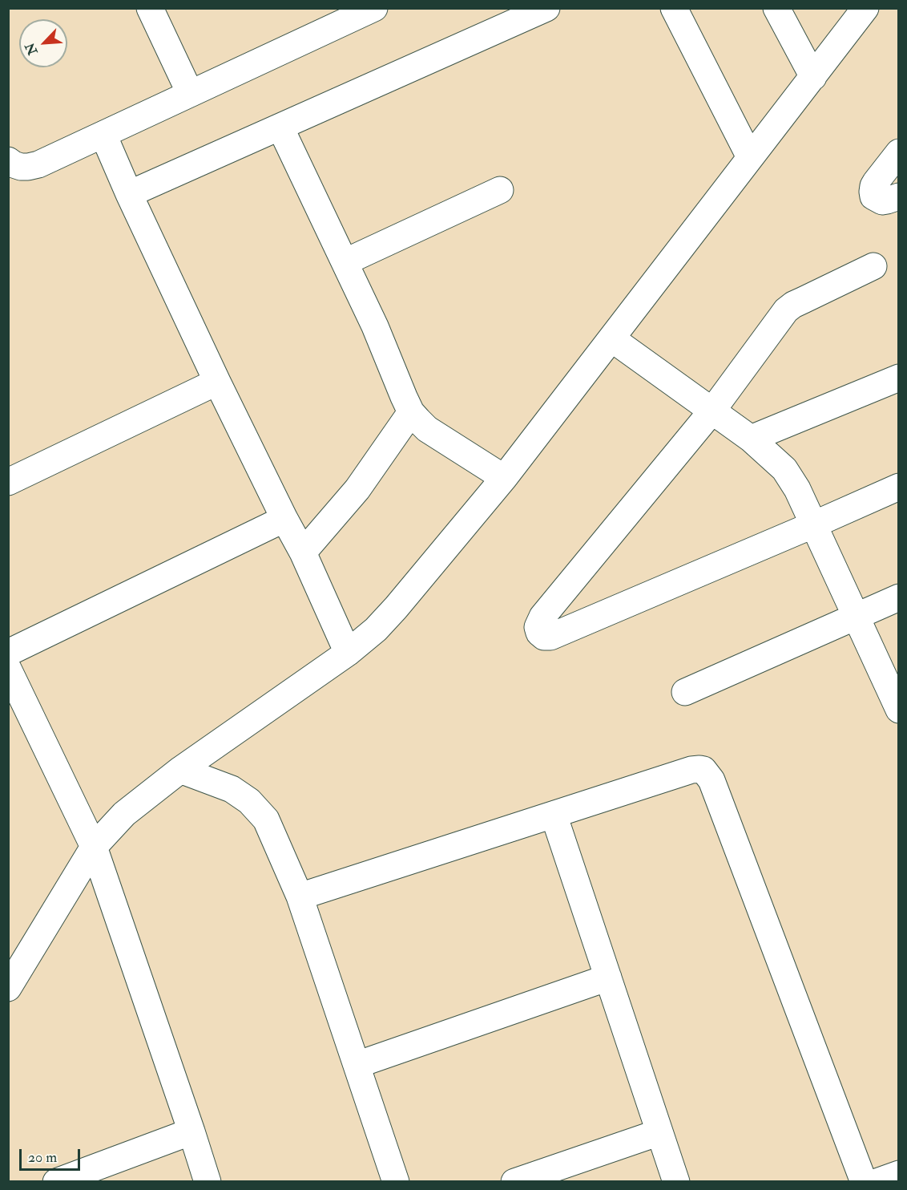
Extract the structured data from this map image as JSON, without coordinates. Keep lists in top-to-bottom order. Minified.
{"scale_bar":"20 m","north":"bottom left"}
